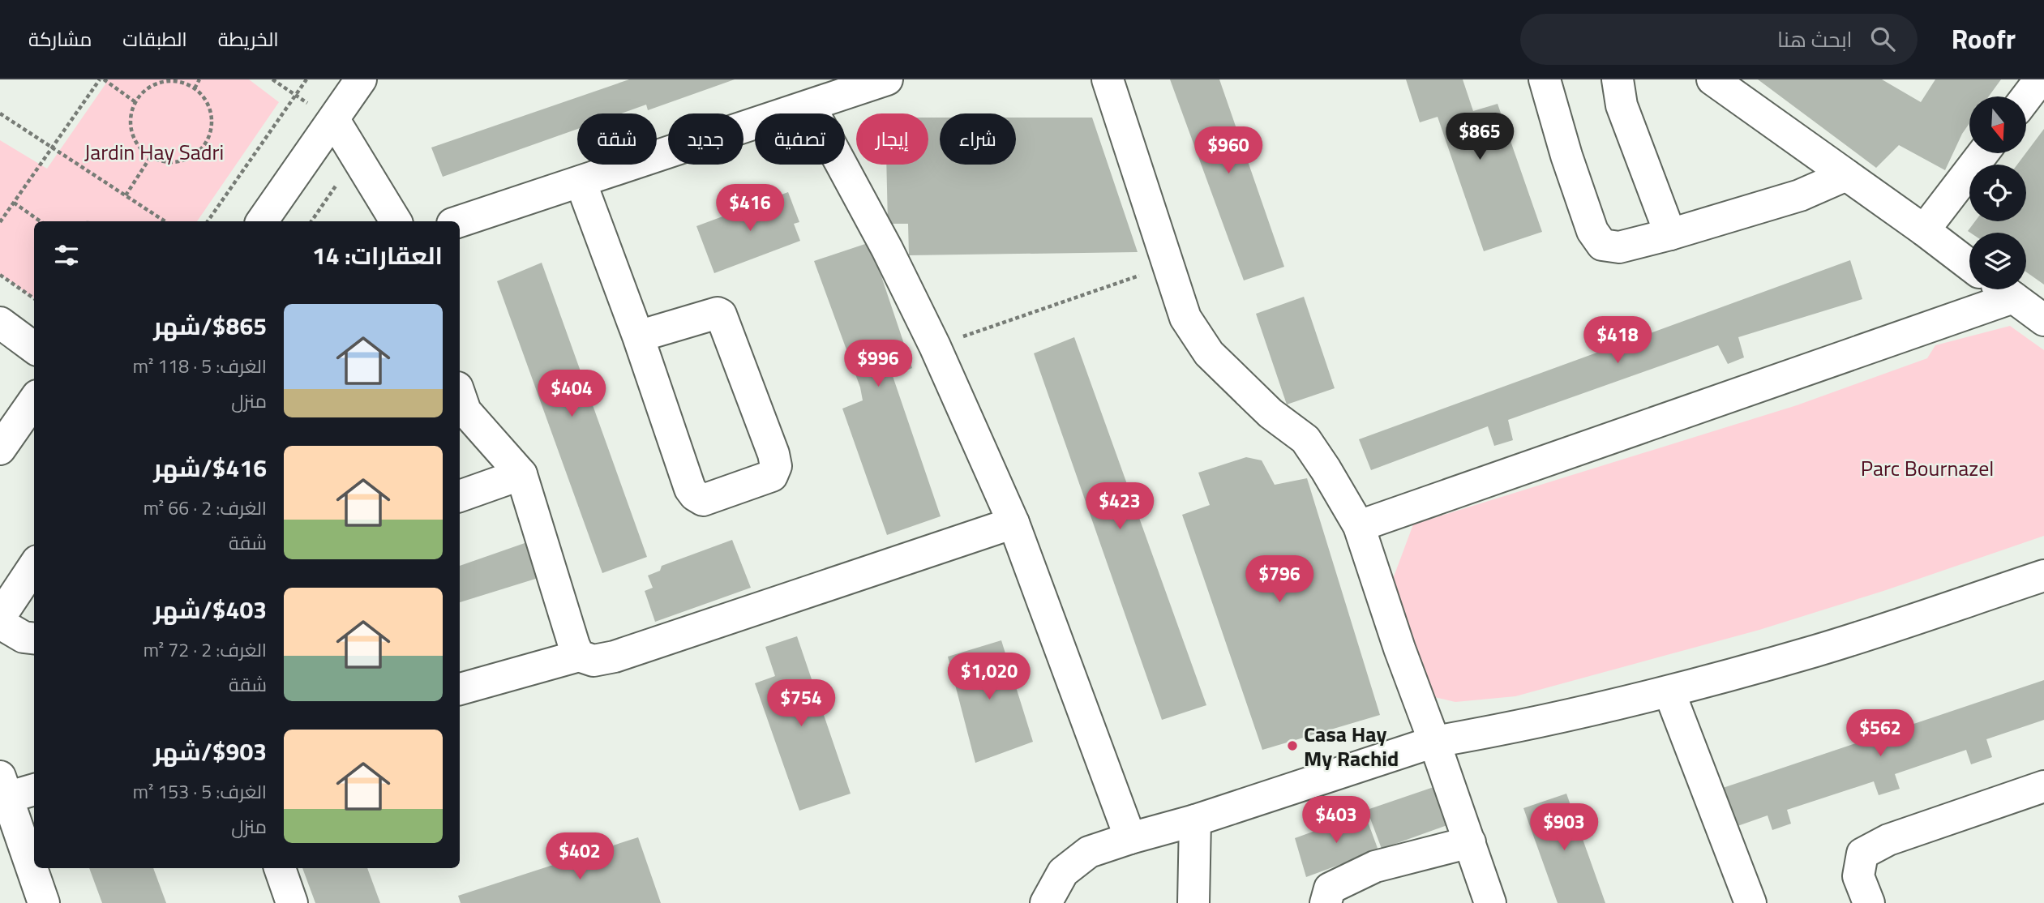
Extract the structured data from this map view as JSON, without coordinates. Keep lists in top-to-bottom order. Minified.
{"parks":["Jardin Hay Sadri","Parc Bournazel"],"places":["Casa Hay My Rachid"],"north":"bottom","page":{"header":"Roofr","search":"ابحث هنا","nav":["الخريطة","الطبقات","مشاركة"],"price":["$865","$960","$416","$418","$996","$404","$423","$796","$1,020","$754","$562","$403","$903","$402"],"chip":["شراء","إيجار","تصفية","جديد","شقة"],"heading":"العقارات: 14","list":[{"name":"$865/شهر","note":"الغرف: 5 · 118 m² · منزل"},{"name":"$416/شهر","note":"الغرف: 2 · 66 m² · شقة"},{"name":"$403/شهر","note":"الغرف: 2 · 72 m² · شقة"},{"name":"$903/شهر","note":"الغرف: 5 · 153 m² · منزل"}]}}
